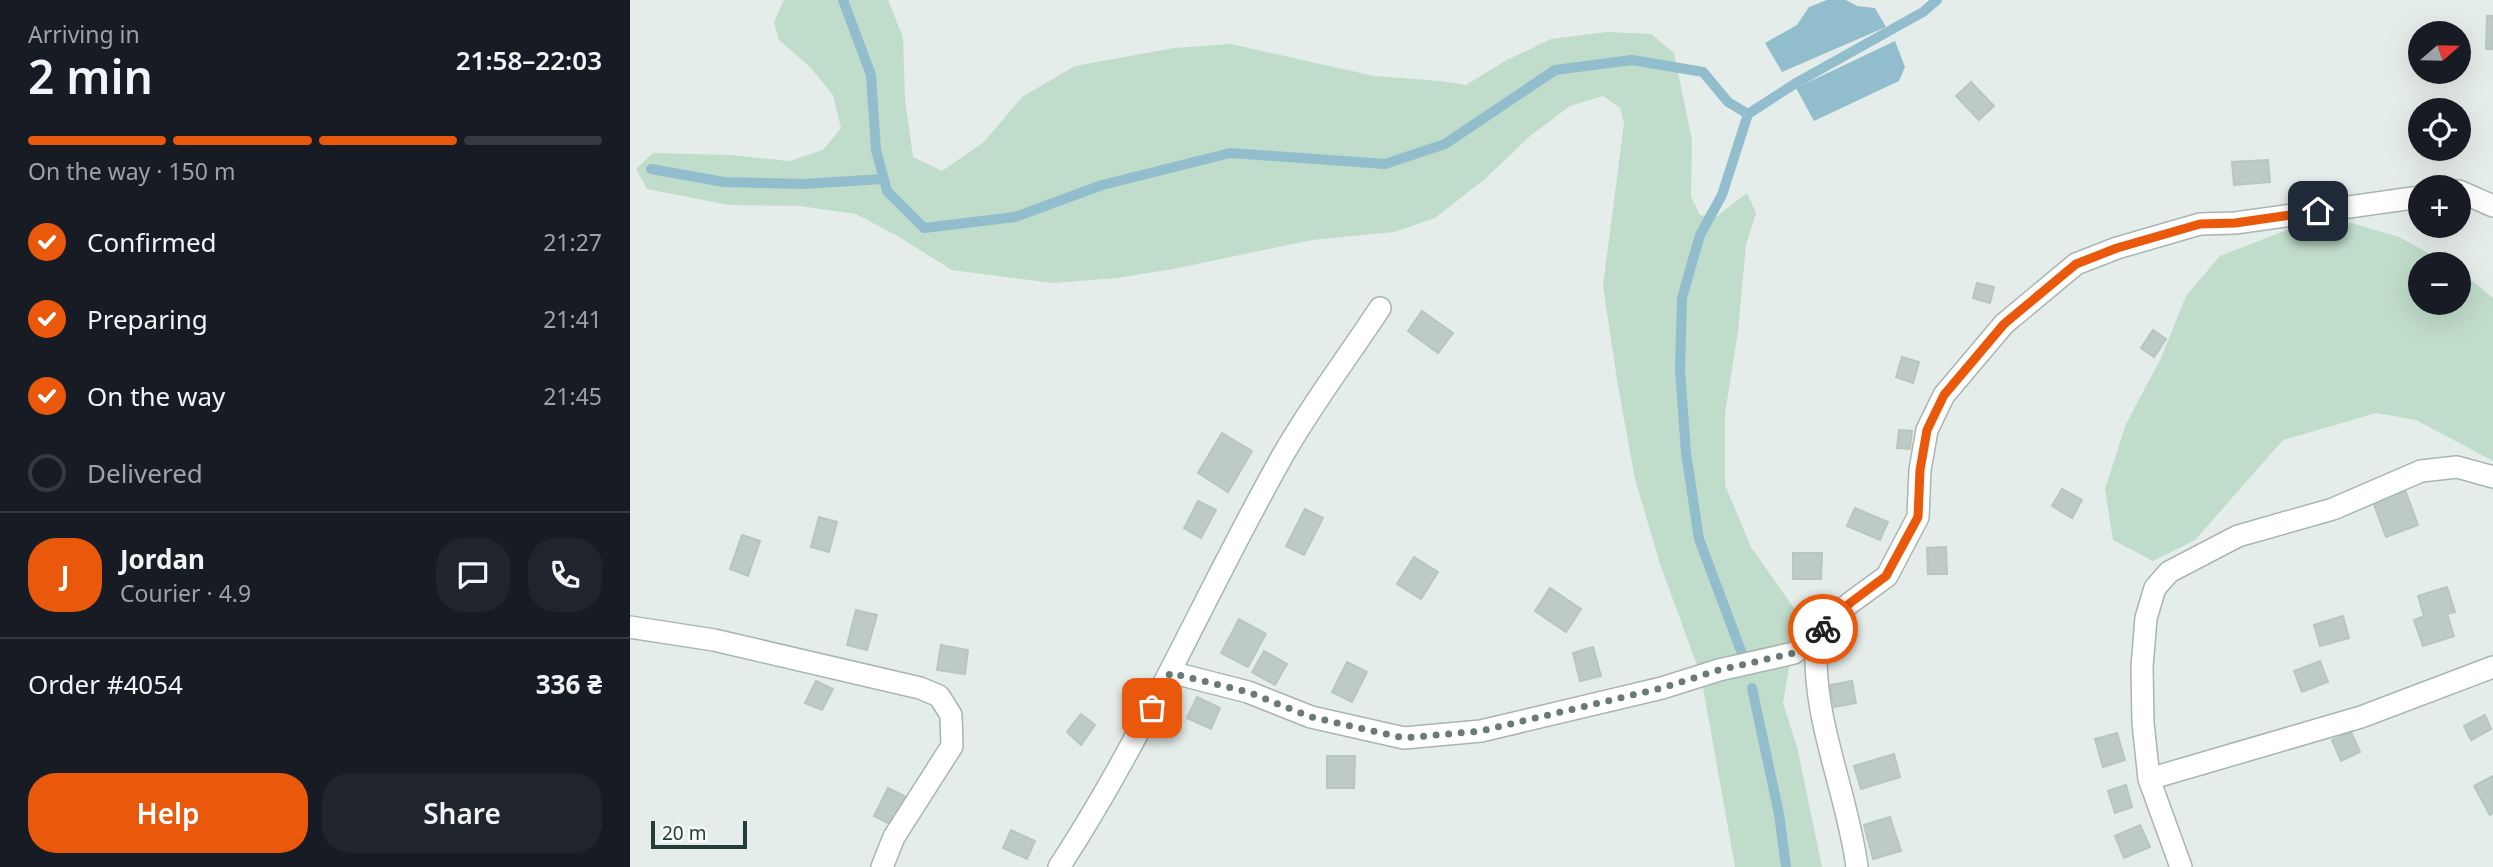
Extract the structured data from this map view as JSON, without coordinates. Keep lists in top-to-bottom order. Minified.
{"scale_bar":"20 m","north":"right","page":{"heading":["2 min","Arriving in","21:58–22:03"],"panel":["Jordan","Courier · 4.9","Order #4054","336 ₴"],"map_buttons":["+","−"],"bar":"On the way · 150 m","list":[["Confirmed","21:27"],["Preparing","21:41"],["On the way","21:45"],"Delivered"],"round":"J","buttons":["Help","Share"],"scale":"20 m"}}
